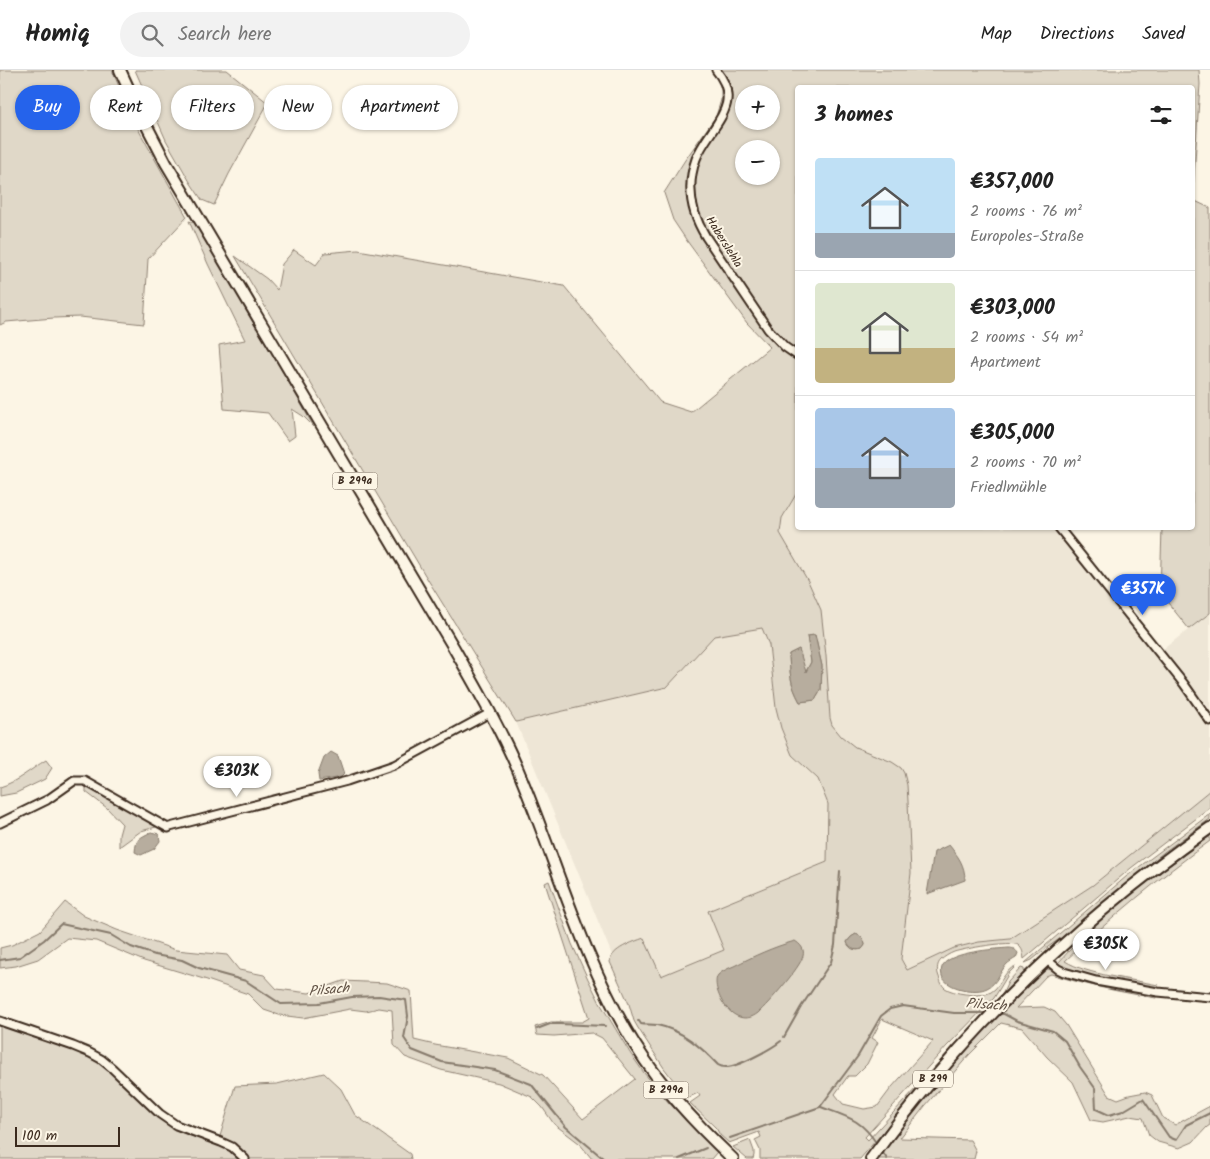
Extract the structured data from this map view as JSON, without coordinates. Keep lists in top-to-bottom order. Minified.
{"streets":{"main road":["B 299a","B 299"],"street":["Haberslehla"]},"water":["Pilsach"],"scale_bar":"100 m","page":{"header":"Homiq","search":"Search here","nav":["Map","Directions","Saved"],"map_buttons":["+","−"],"chip":["Buy","Rent","Filters","New","Apartment"],"heading":"3 homes","list":[{"name":"€357,000","note":"2 rooms · 76 m² · Europoles-Straße"},{"name":"€303,000","note":"2 rooms · 54 m² · Apartment"},{"name":"€305,000","note":"2 rooms · 70 m² · Friedlmühle"}],"price":["€357K","€303K","€305K"],"scale":"100 m"}}
